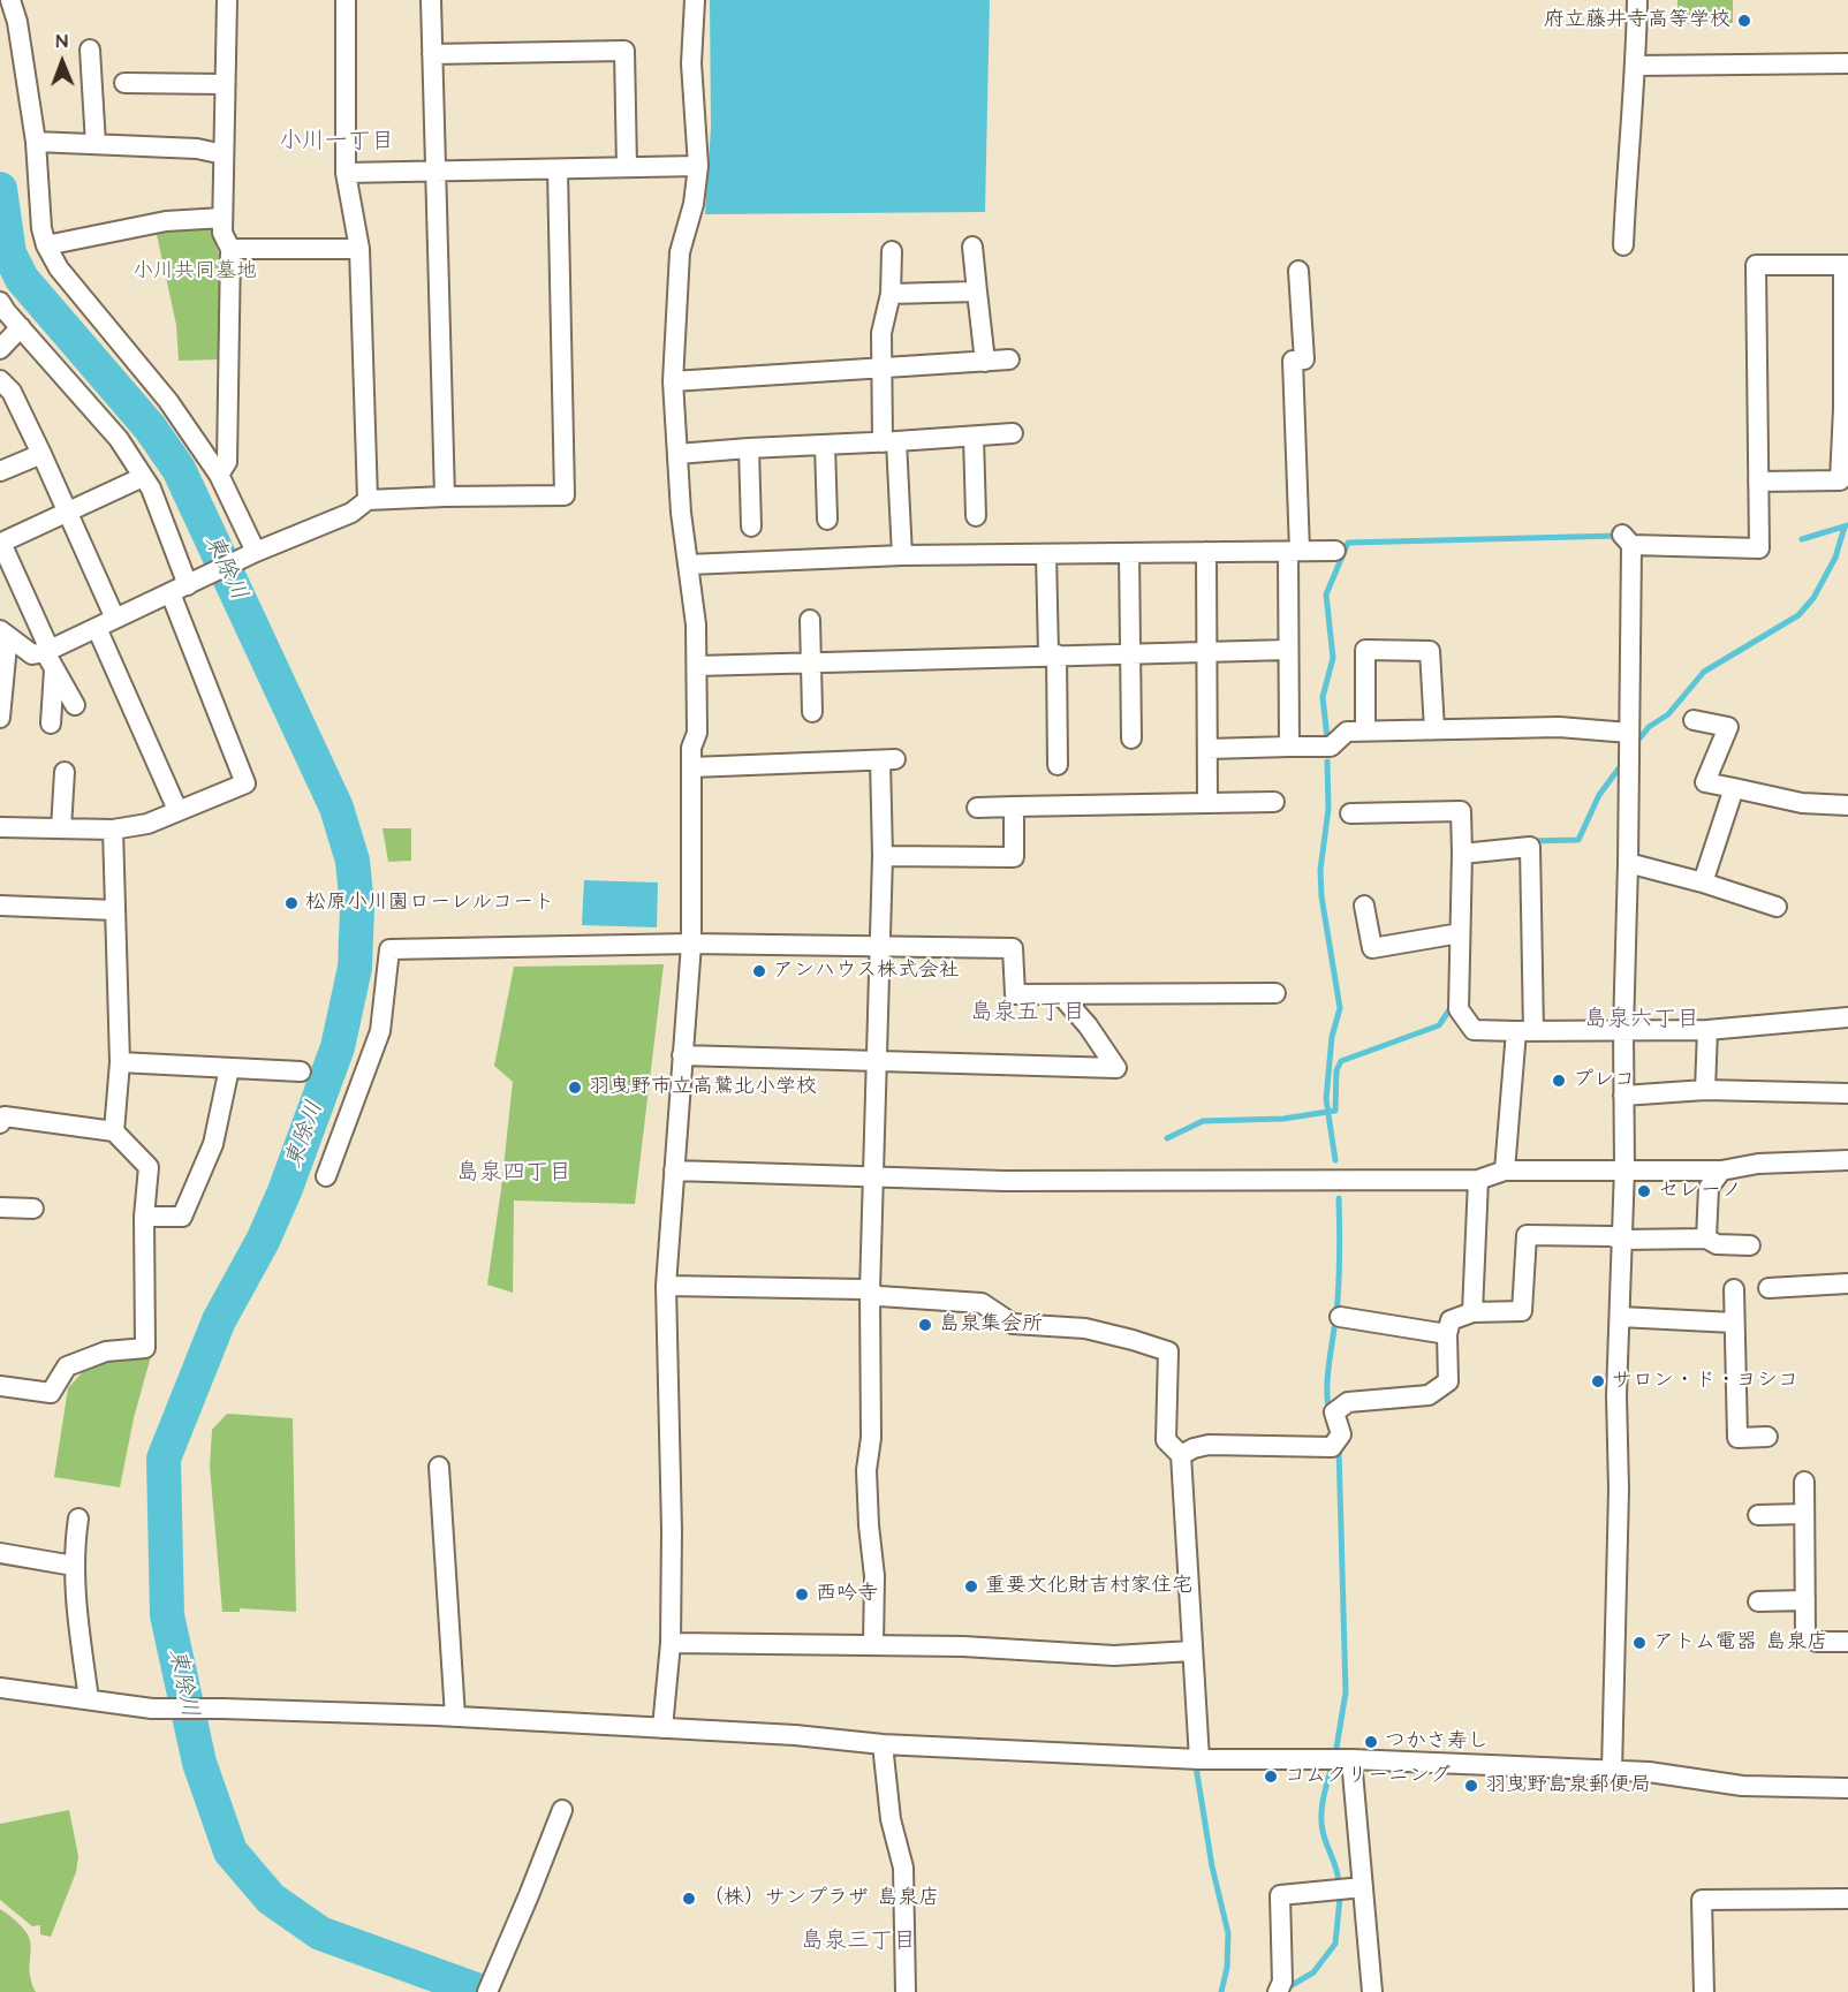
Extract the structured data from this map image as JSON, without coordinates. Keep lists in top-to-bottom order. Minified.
{"districts":["小川一丁目","島泉五丁目","島泉六丁目","島泉四丁目","島泉三丁目"],"water":["東除川"],"parks":["小川共同墓地"],"places":["府立藤井寺高等学校","松原小川園ローレルコート","アンハウス株式会社","プレコ","羽曳野市立高鷲北小学校","セレーノ","島泉集会所","サロン・ド・ヨシコ","重要文化財吉村家住宅","西吟寺","アトム電器 島泉店","つかさ寿し","コムクリーニング","羽曳野島泉郵便局","（株）サンプラザ 島泉店"],"north":"top"}
